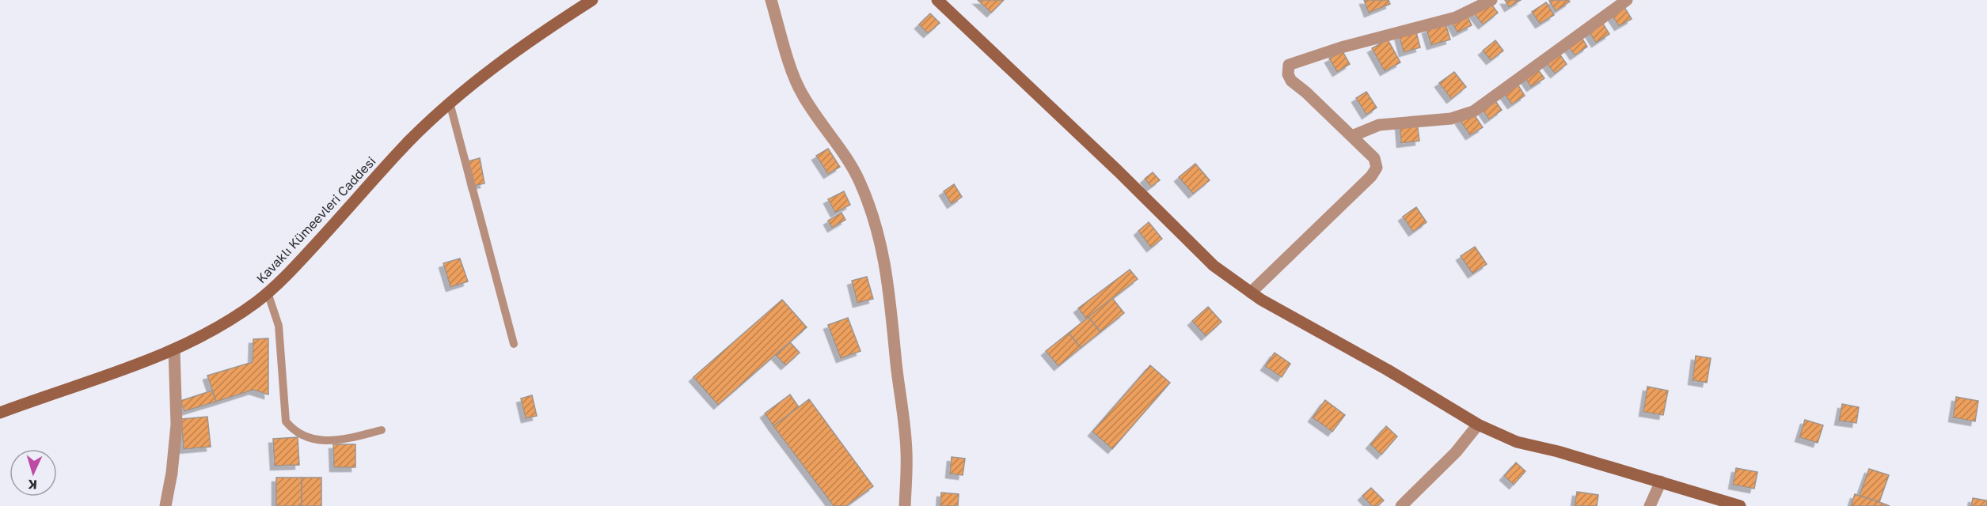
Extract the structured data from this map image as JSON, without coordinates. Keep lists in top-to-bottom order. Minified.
{"streets":{"street":["Kavaklı Kümeevleri Caddesi"]},"north":"bottom"}
